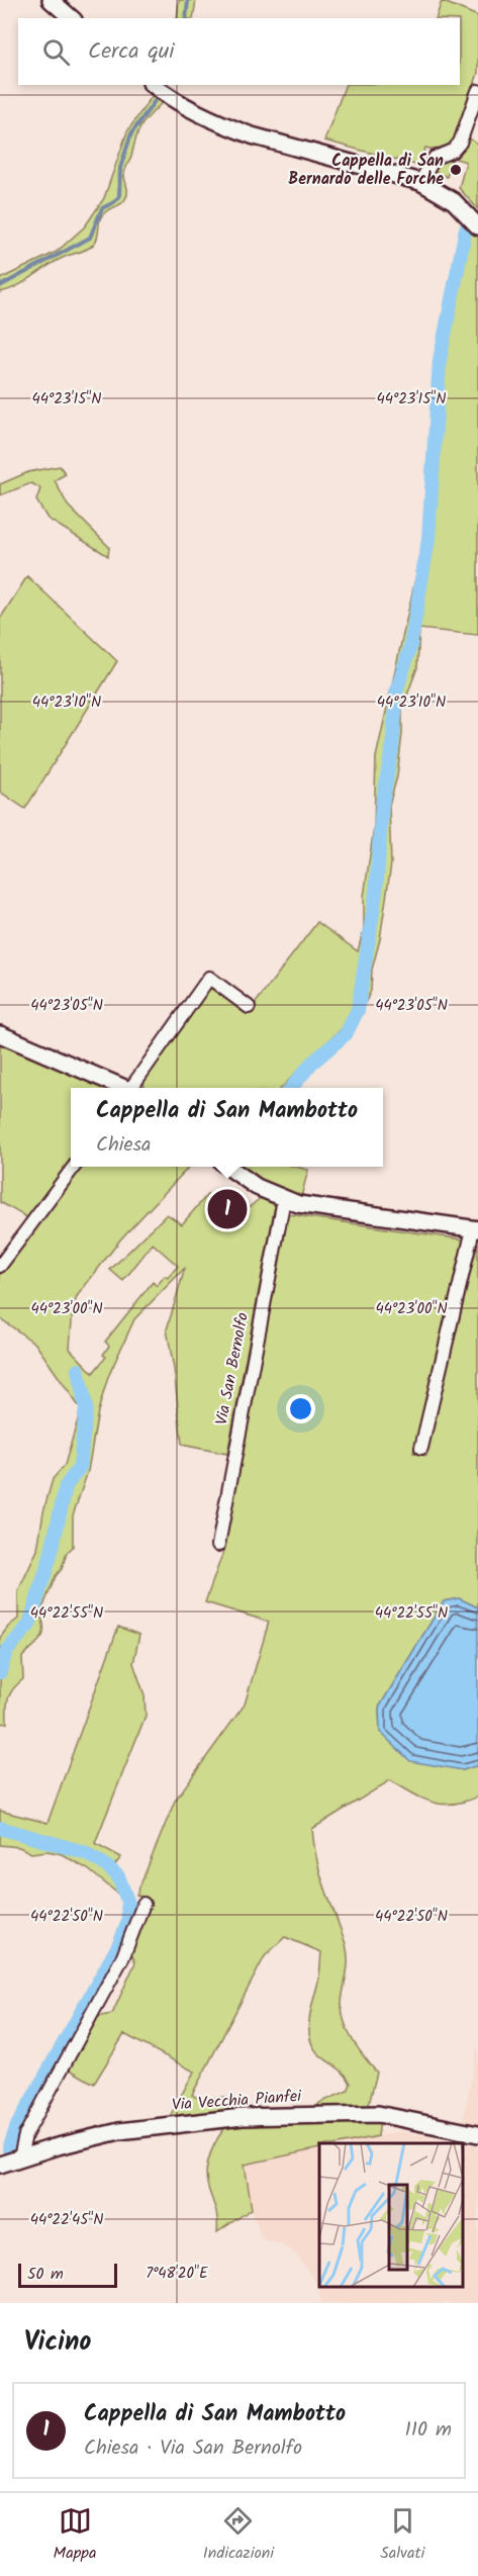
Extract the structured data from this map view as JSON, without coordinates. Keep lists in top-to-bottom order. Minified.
{"streets":{"street":["Via San Bernolfo","Via Vecchia Pianfei"]},"places":["Cappella di San Bernardo delle Forche"],"scale_bar":"50 m","page":{"search":"Cerca qui","popup":["Cappella di San Mambotto","Chiesa"],"pins":"1","scale":"50 m","heading":"Vicino","list":[{"mark":"1","name":"Cappella di San Mambotto","note":"Chiesa · Via San Bernolfo","value":"110 m"}],"nav":["Mappa","Indicazioni","Salvati"]},"coordinates":["44°23'15\"N","44°23'10\"N","44°23'05\"N","44°23'00\"N","44°22'55\"N","44°22'50\"N","44°22'45\"N","7°48'20\"E"]}
